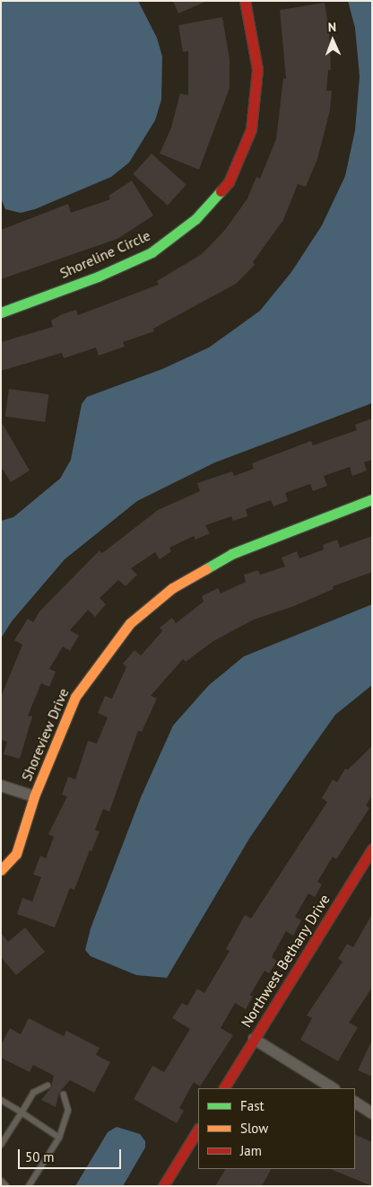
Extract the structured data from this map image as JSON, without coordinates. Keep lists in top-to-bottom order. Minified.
{"streets":{"street":["Shoreline Circle","Shoreview Drive","Northwest Bethany Drive"]},"legend":["Fast","Slow","Jam"],"scale_bar":"50 m","north":"top"}
